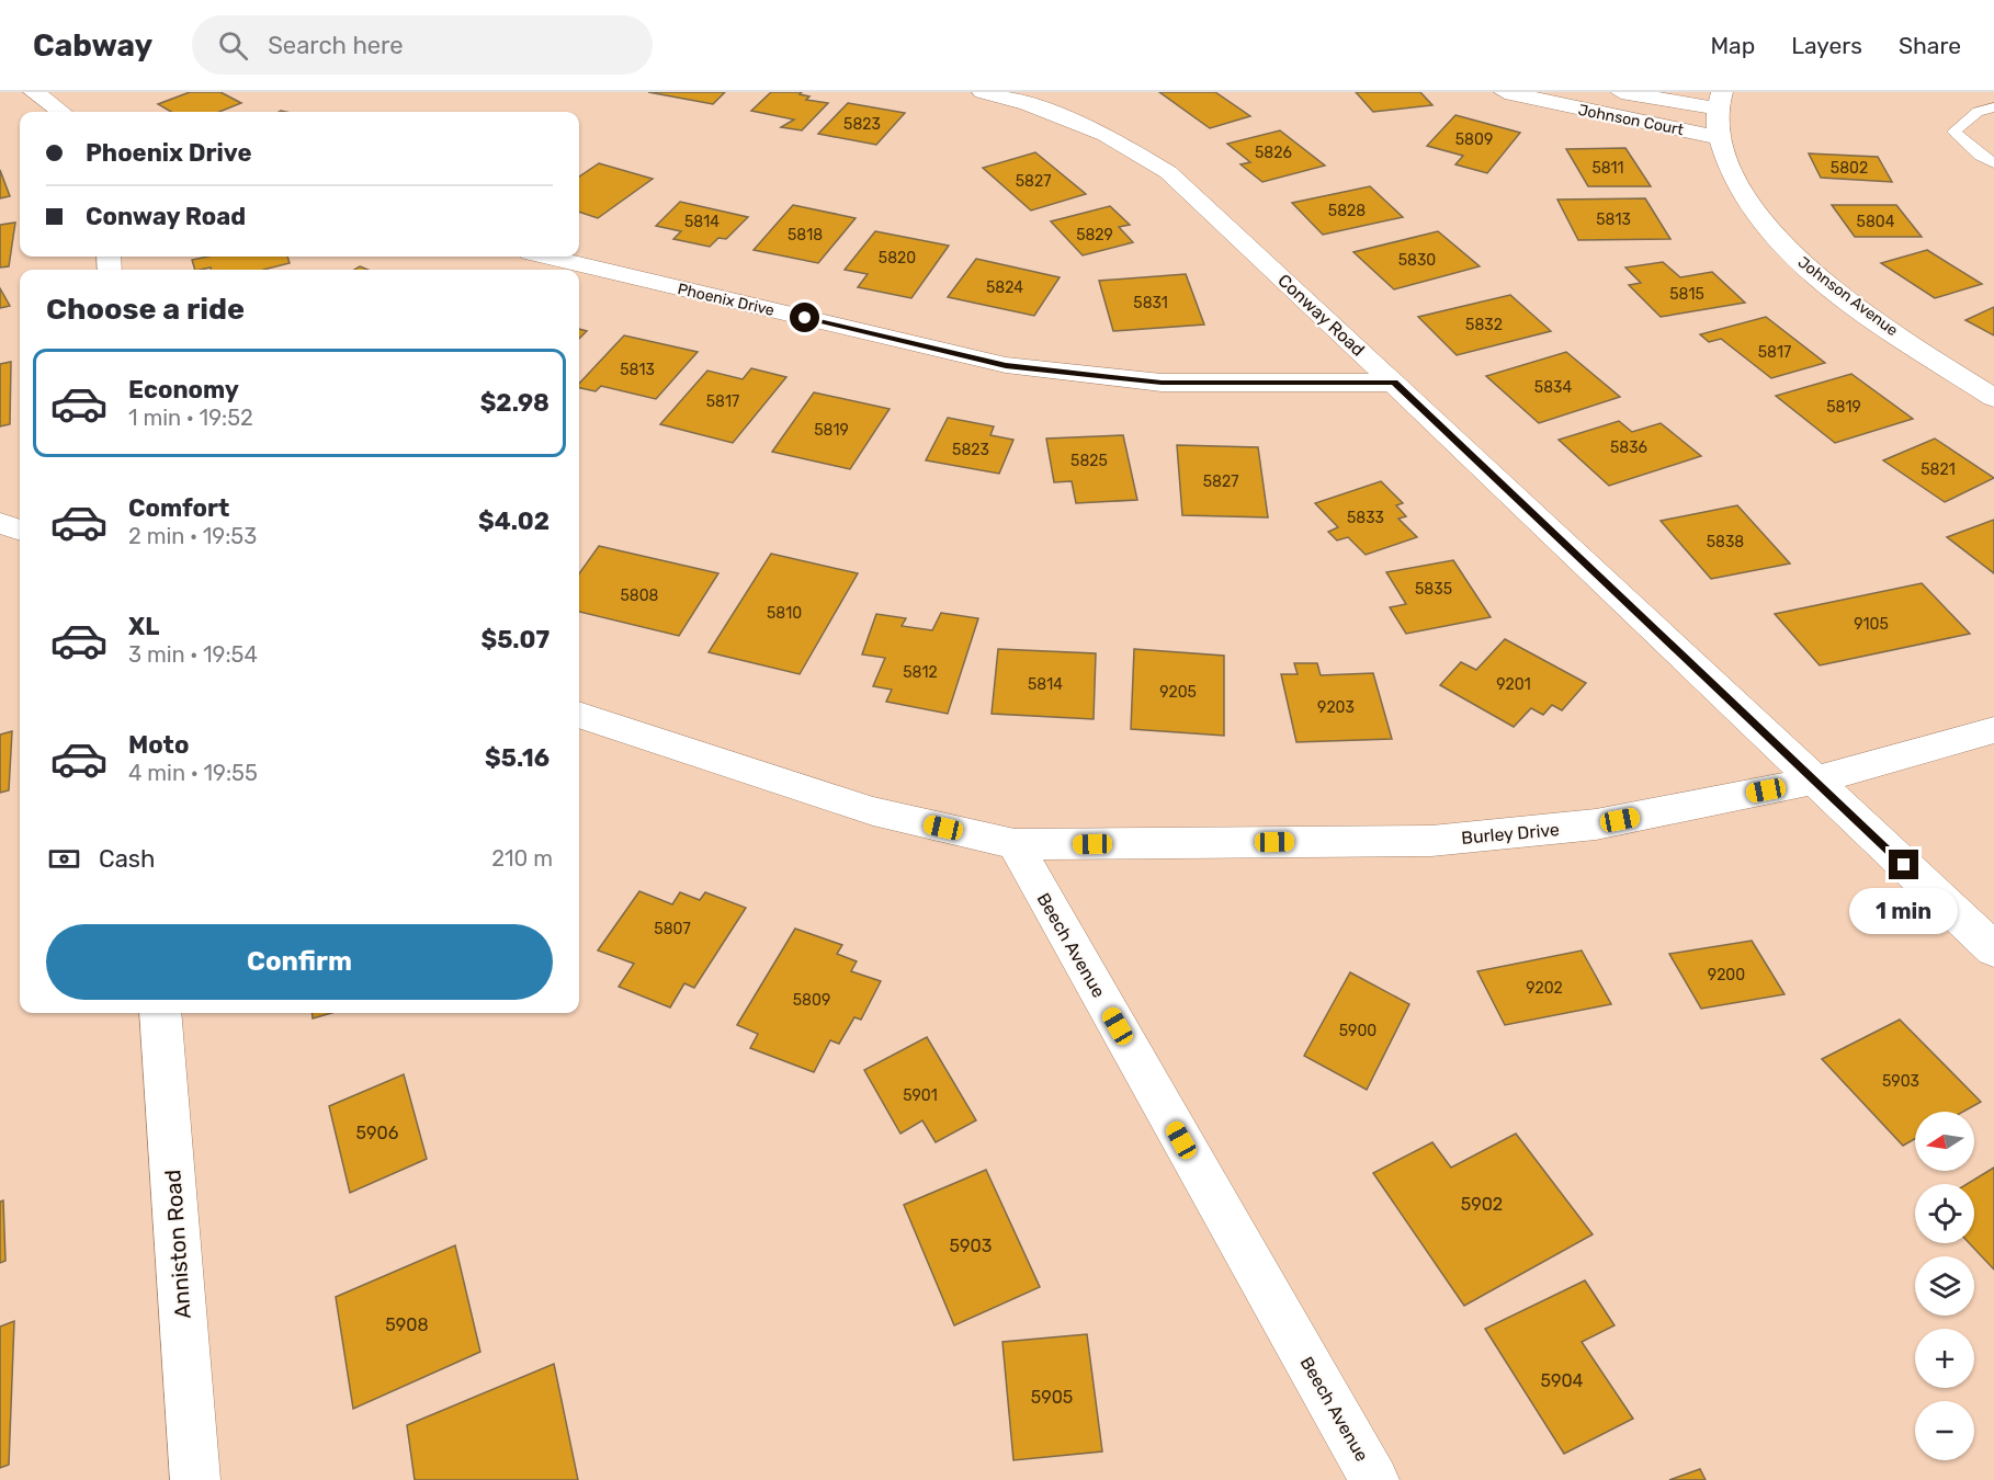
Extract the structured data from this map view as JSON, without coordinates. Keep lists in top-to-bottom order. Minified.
{"streets":{"street":["Johnson Court","Johnson Avenue","Phoenix Drive","Conway Road","Burley Drive","Beech Avenue","Anniston Road"]},"crossings":[["Johnson Court","Johnson Avenue"],["Phoenix Drive","Conway Road"],["Conway Road","Burley Drive"],["Burley Drive","Beech Avenue"]],"house_numbers":["5823","5809","5826","5811","5802","5827","5828","5813","5814","5804","5818","5829","5820","5830","5824","5815","5831","5832","5817","5813","5834","5817","5819","5819","5836","5823","5825","5821","5827","5833","5838","5835","5808","5810","9105","5812","5814","9201","9205","9203","5807","9200","9202","5809","5900","5903","5901","5906","5902","5903","5908","5904","5905"],"north":"left","page":{"header":"Cabway","search":"Search here","nav":["Map","Layers","Share"],"banner":["Phoenix Drive","Conway Road"],"heading":"Choose a ride","list":[{"name":"Economy","note":"1 min · 19:52","value":"$2.98"},{"name":"Comfort","note":"2 min · 19:53","value":"$4.02"},{"name":"XL","note":"3 min · 19:54","value":"$5.07"},{"name":"Moto","note":"4 min · 19:55","value":"$5.16"}],"pay":["Cash","210 m"],"bubble":"1 min","buttons":"Confirm","map_buttons":["+","−"]}}
